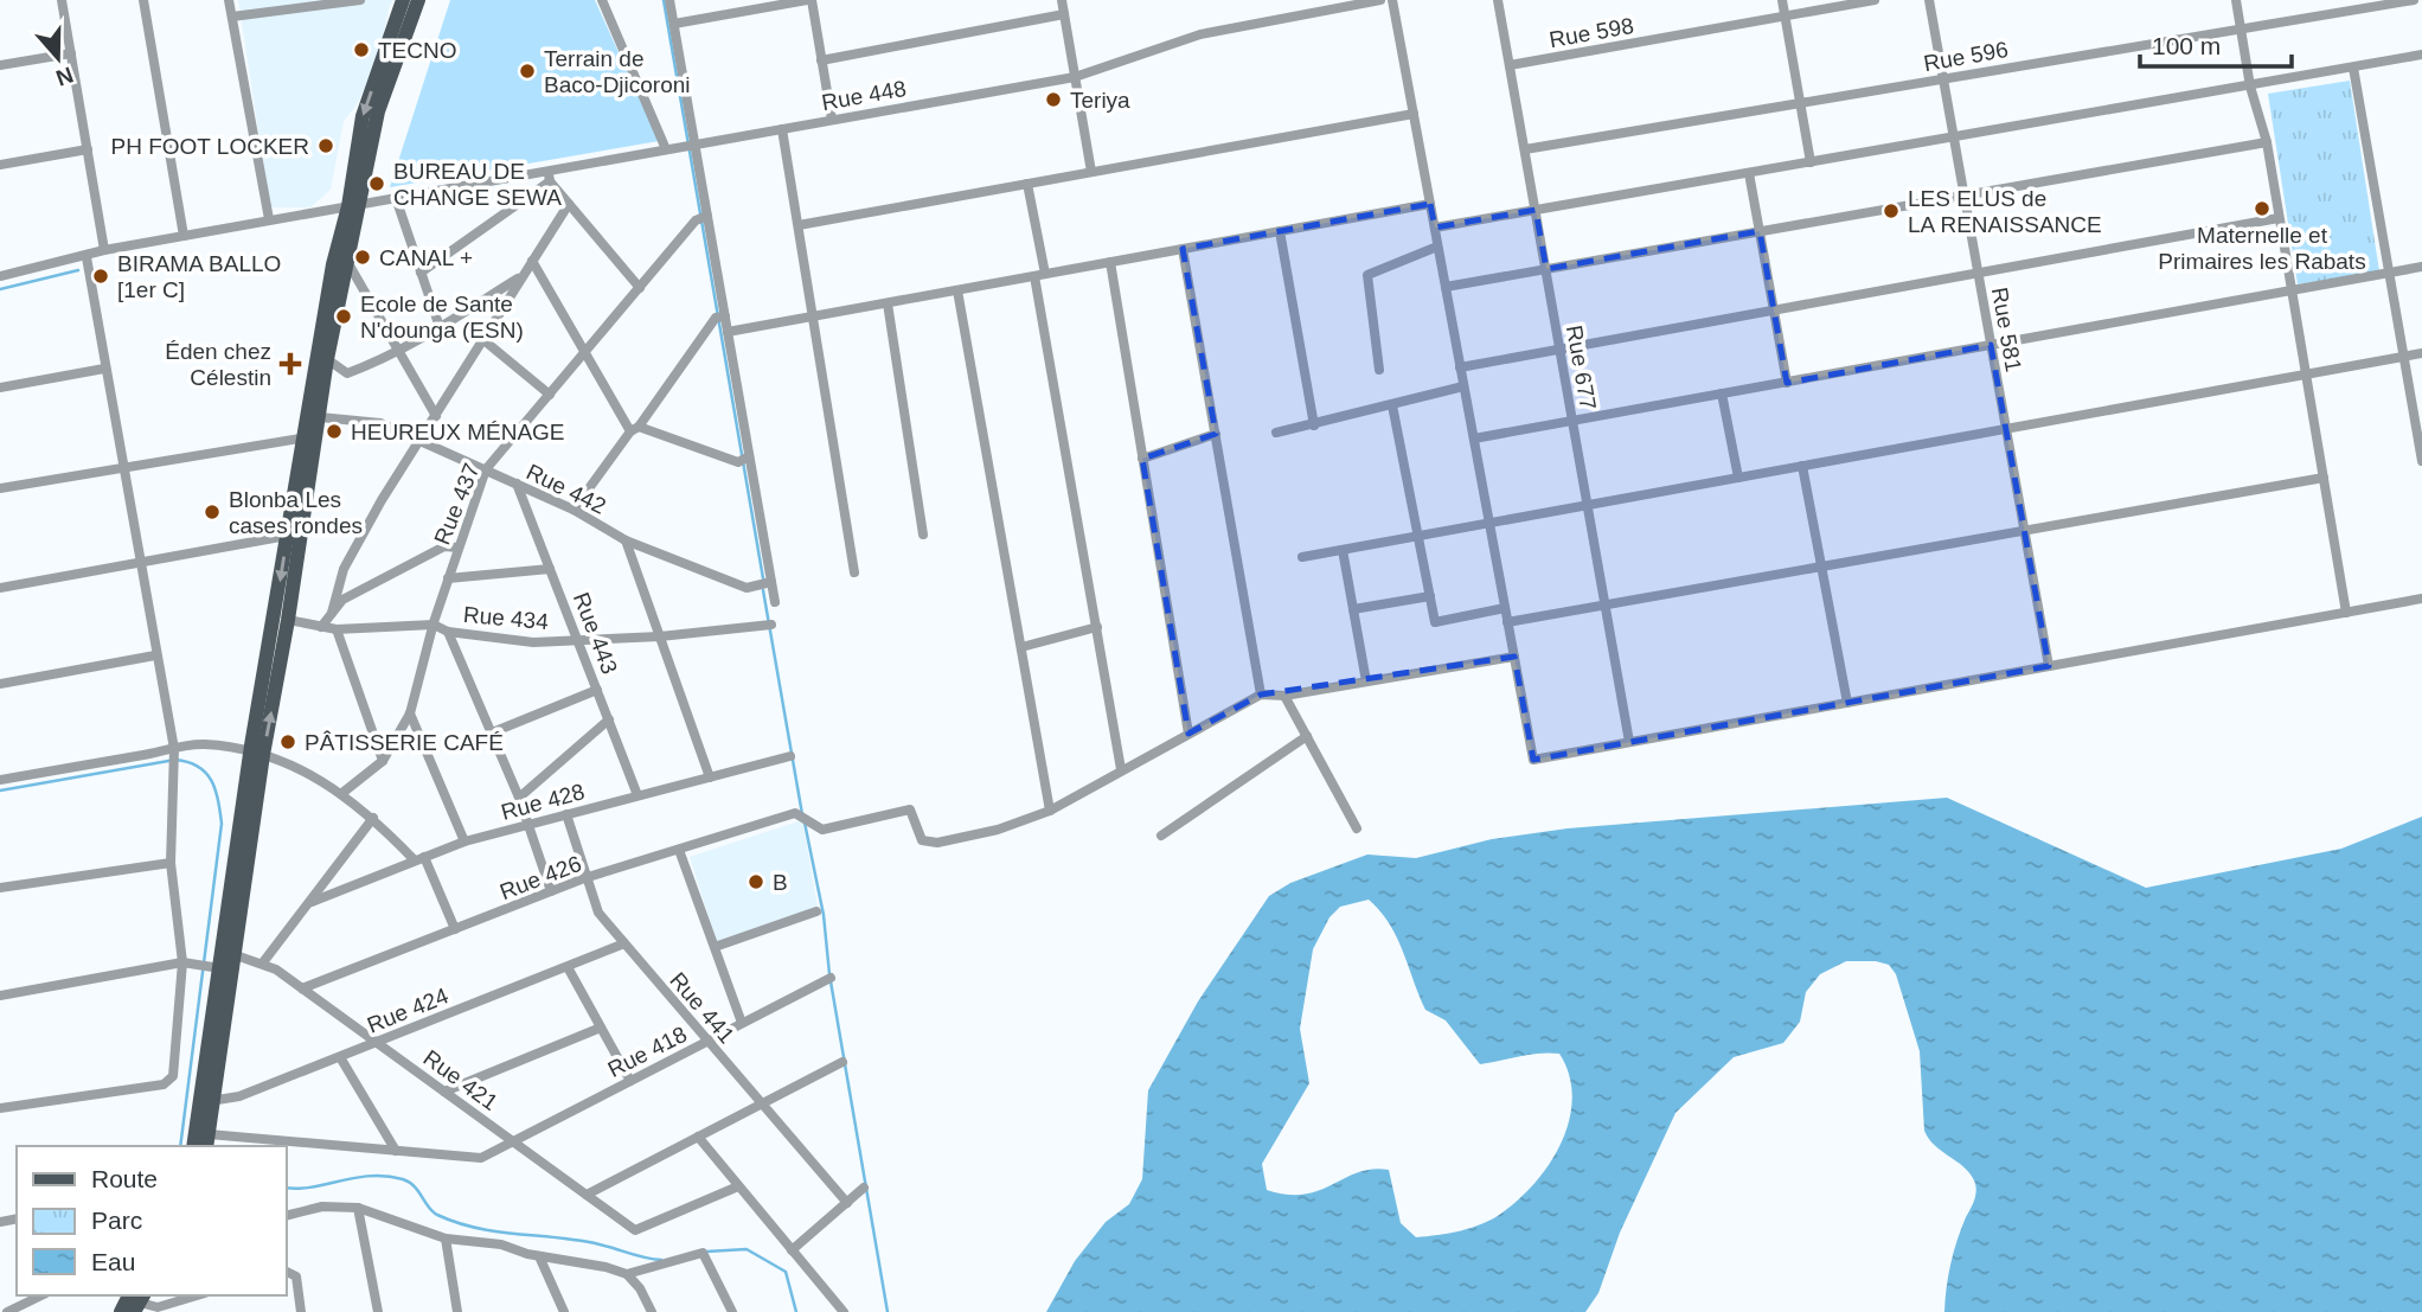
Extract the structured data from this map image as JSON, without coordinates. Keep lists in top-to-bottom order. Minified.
{"streets":{"street":["Rue 598","Rue 596","Rue 448","Rue 581","Rue 677","Rue 442","Rue 437","Rue 434","Rue 443","Rue 428","Rue 426","Rue 441","Rue 424","Rue 418","Rue 421"]},"crossings":[["Rue 598","Rue 677"],["Rue 596","Rue 581"],["Rue 596","Rue 677"],["Rue 442","Rue 437"],["Rue 442","Rue 443"],["Rue 437","Rue 434"],["Rue 434","Rue 443"],["Rue 443","Rue 428"],["Rue 428","Rue 441"],["Rue 428","Rue 421"],["Rue 426","Rue 441"],["Rue 426","Rue 421"],["Rue 441","Rue 424"],["Rue 441","Rue 418"],["Rue 424","Rue 421"],["Rue 418","Rue 421"]],"places":{"other":["TECNO","Terrain de Baco-Djicoroni","Teriya","PH FOOT LOCKER","BUREAU DE CHANGE SEWA","Maternelle et Primaires les Rabats","LES ELUS de LA RENAISSANCE","CANAL +","BIRAMA BALLO [1er C]","Ecole de Sante N'dounga (ESN)","HEUREUX MÉNAGE","Blonba Les cases rondes","PÂTISSERIE CAFÉ","B"],"health":["Éden chez Célestin"]},"legend":["Route","Parc","Eau"],"scale_bar":"100 m","north":"bottom"}
